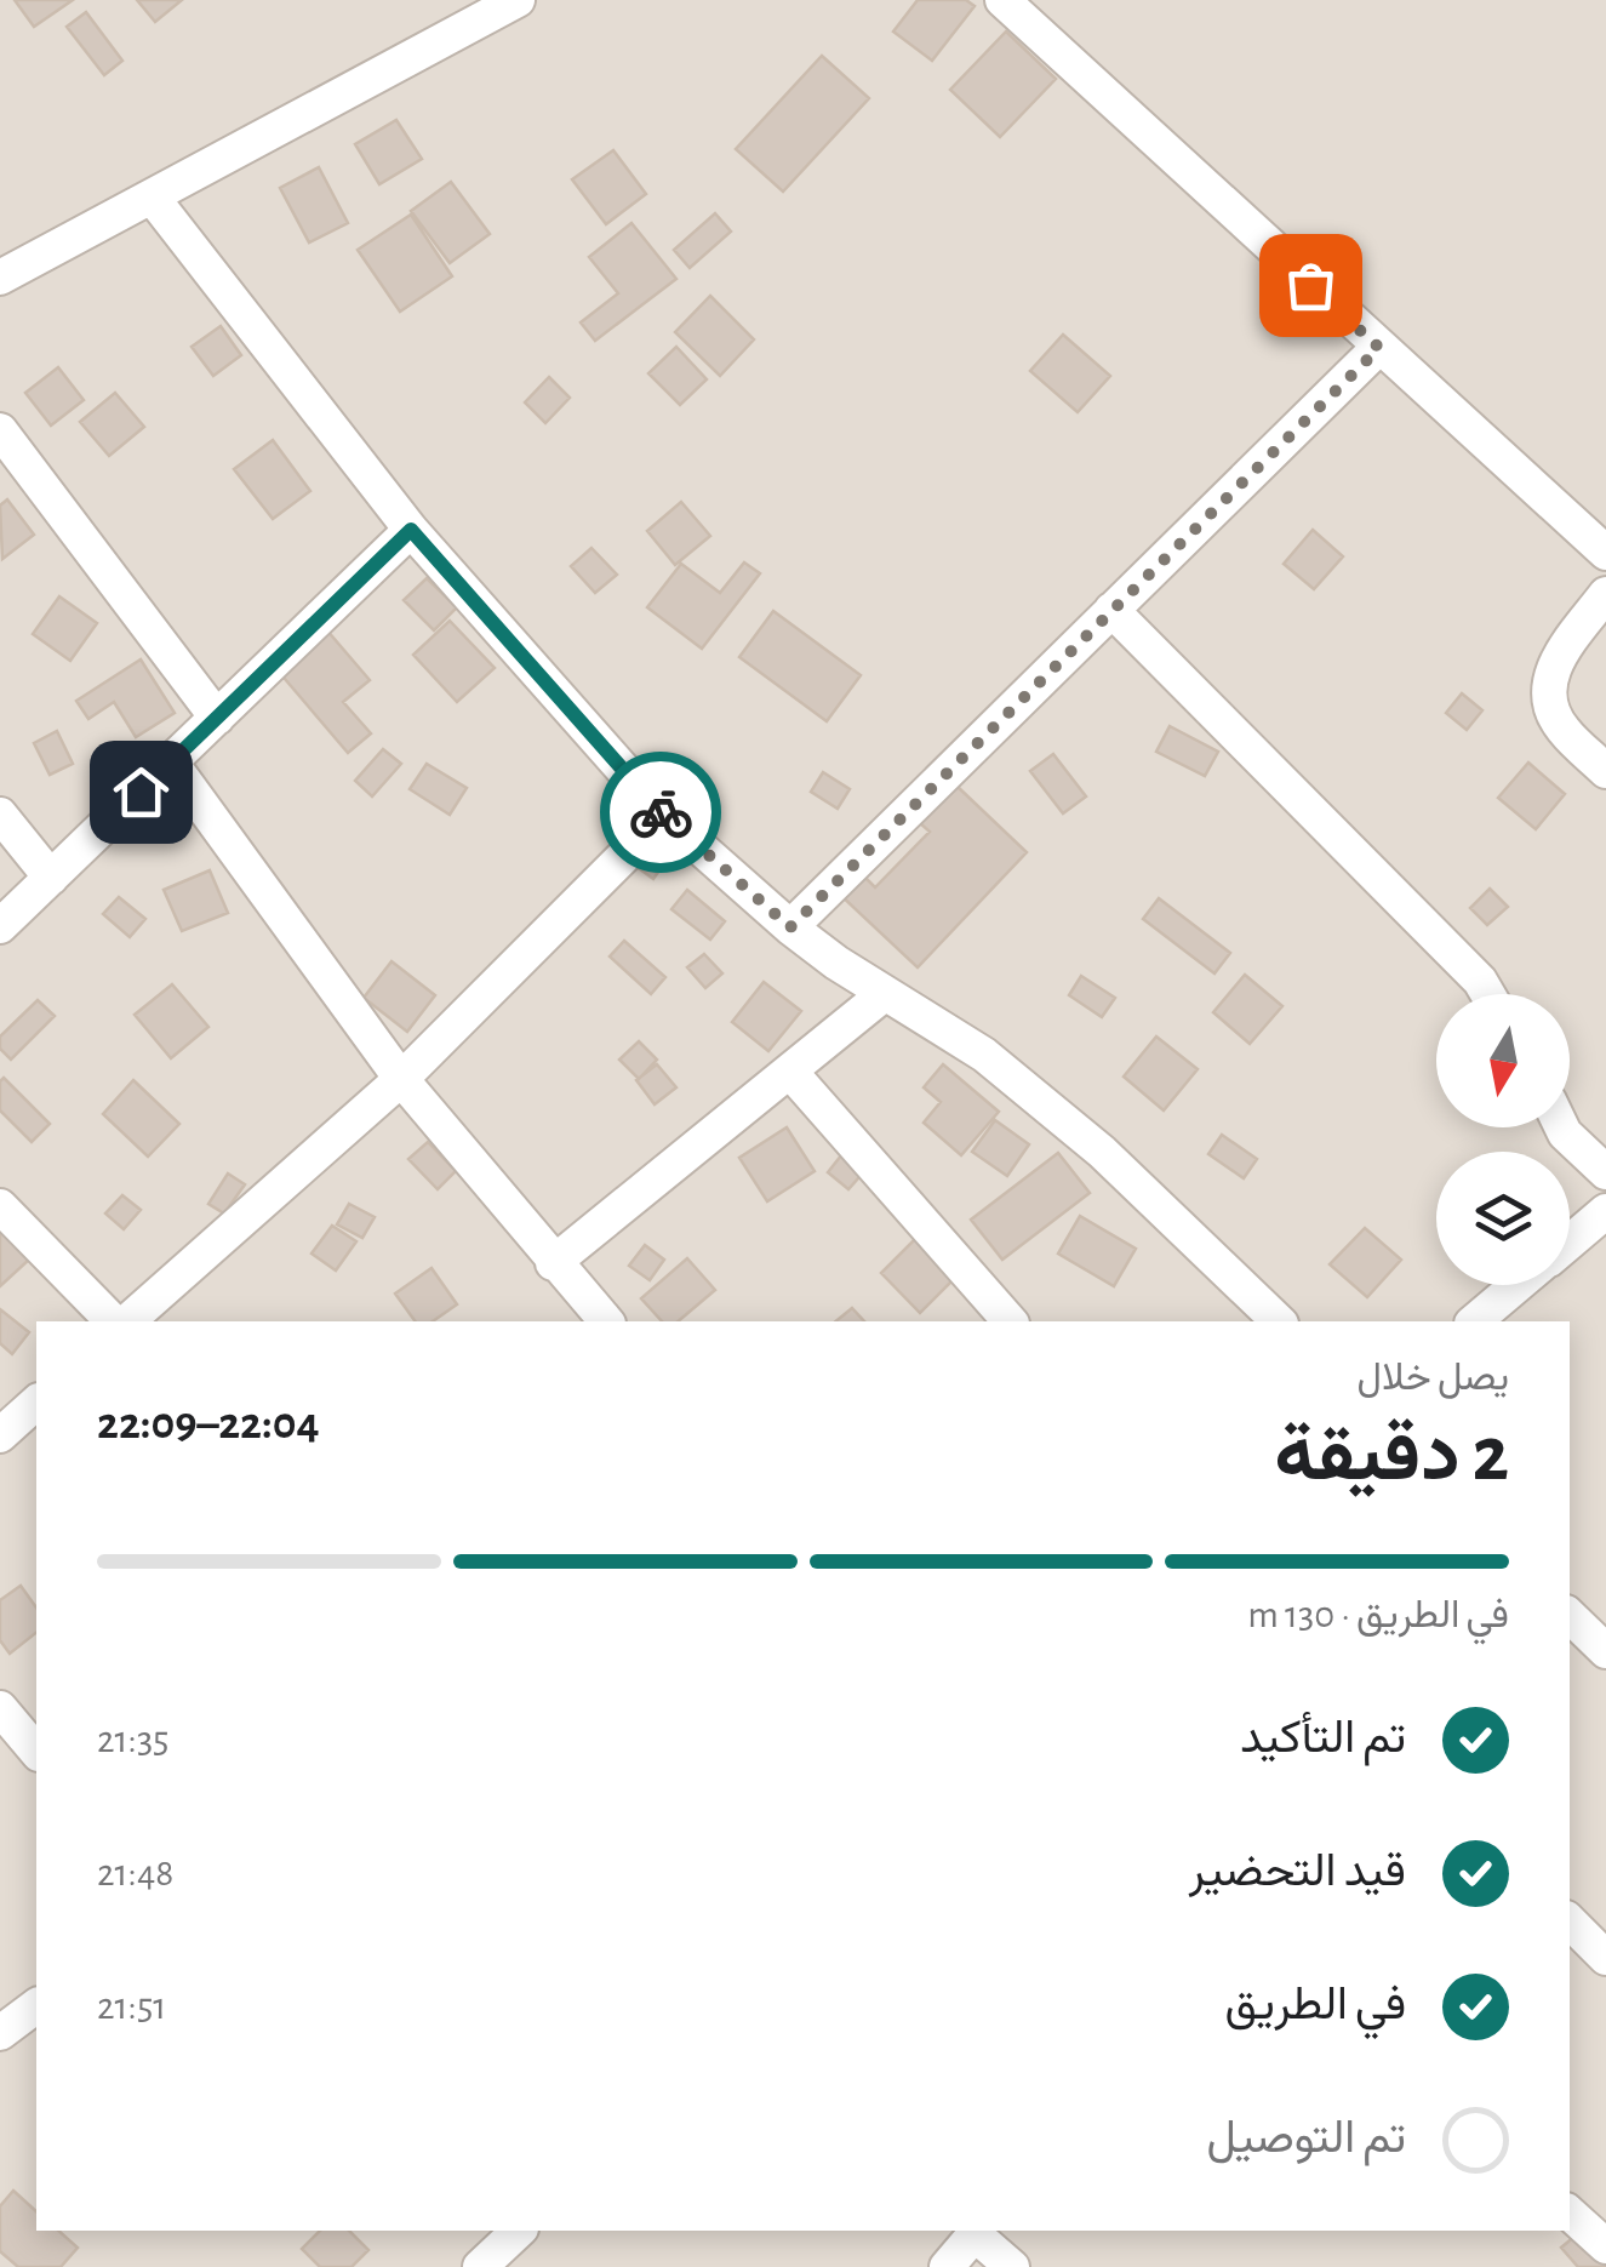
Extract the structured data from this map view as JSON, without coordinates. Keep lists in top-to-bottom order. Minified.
{"north":"bottom","page":{"heading":["2 دقيقة","يصل خلال","22:04–22:09"],"bar":"في الطريق · 130 m","list":[["تم التأكيد","21:35"],["قيد التحضير","21:48"],["في الطريق","21:51"],"تم التوصيل"]}}
